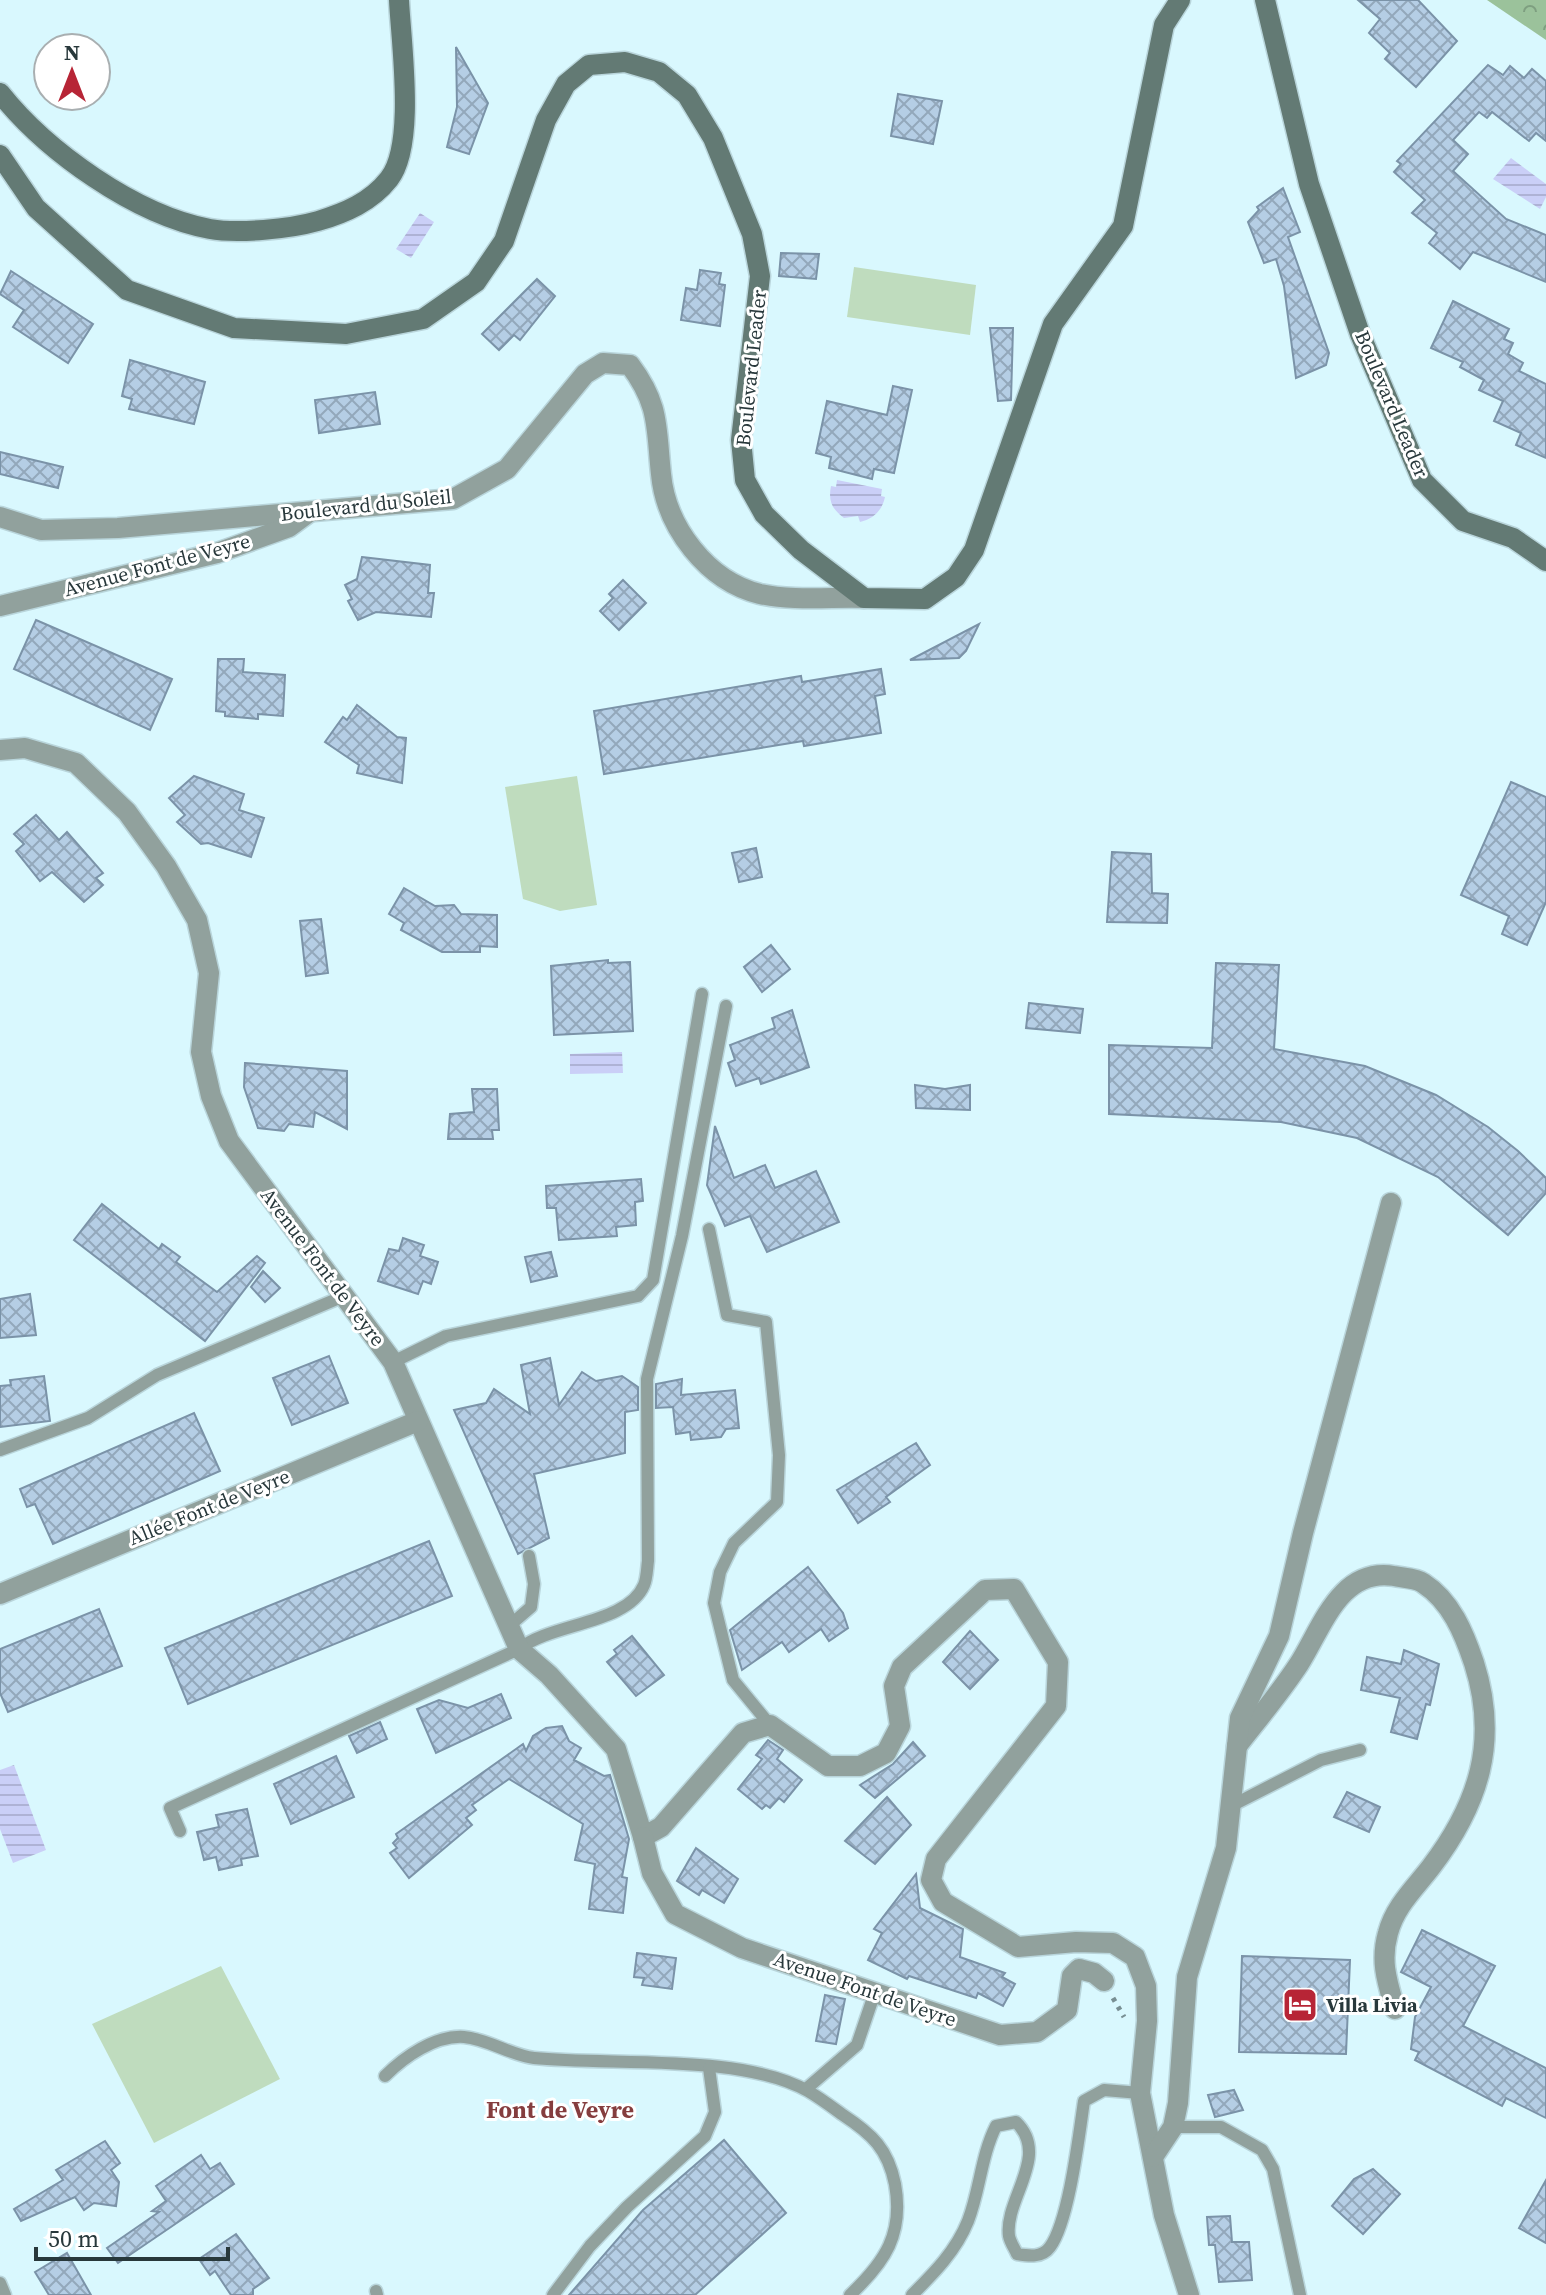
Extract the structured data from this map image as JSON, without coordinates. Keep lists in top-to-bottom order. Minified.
{"streets":{"street":["Boulevard Leader","Boulevard du Soleil","Avenue Font de Veyre","Allée Font de Veyre"]},"crossings":[["Boulevard Leader","Boulevard du Soleil"],["Boulevard du Soleil","Avenue Font de Veyre"],["Avenue Font de Veyre","Allée Font de Veyre"]],"districts":["Font de Veyre"],"places":{"hotel":["Villa Livia"]},"scale_bar":"50 m","north":"top"}
